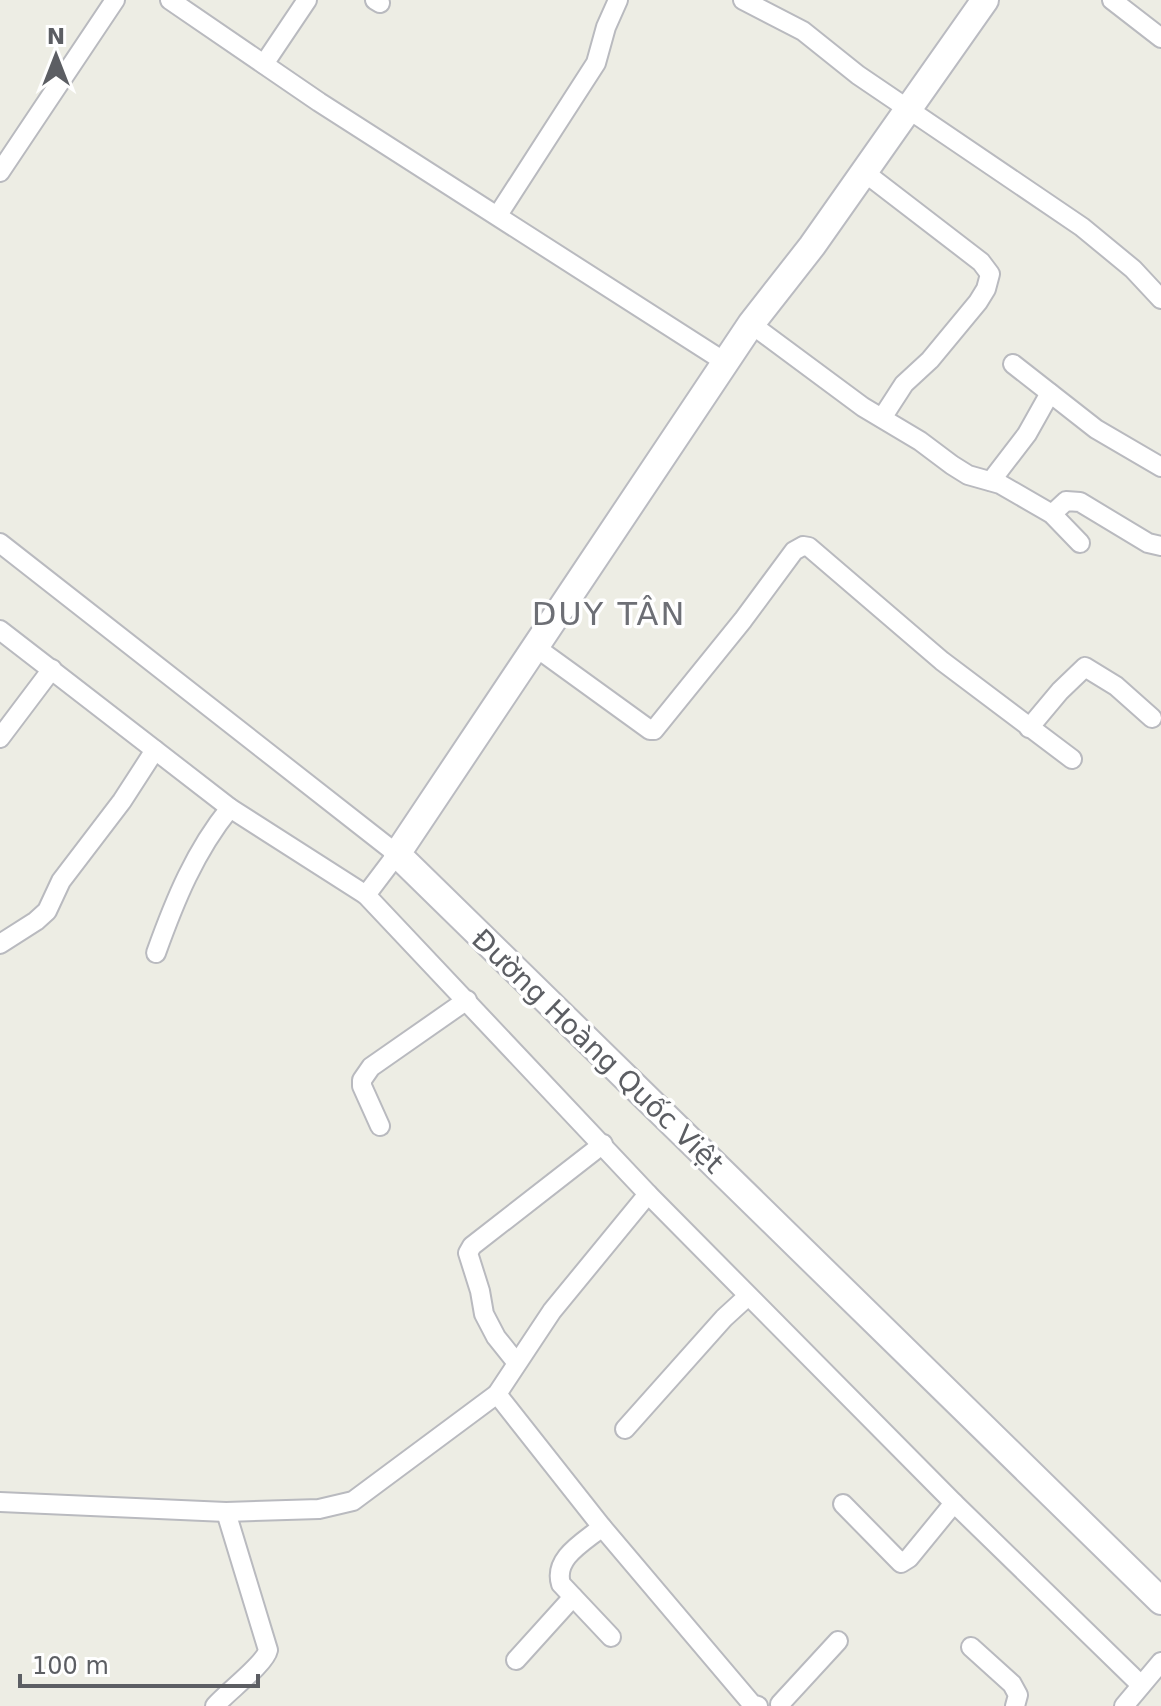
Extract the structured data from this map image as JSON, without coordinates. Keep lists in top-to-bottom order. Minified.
{"streets":{"street":["Đường Hoàng Quốc Việt"]},"districts":["DUY TÂN"],"scale_bar":"100 m","north":"top"}
